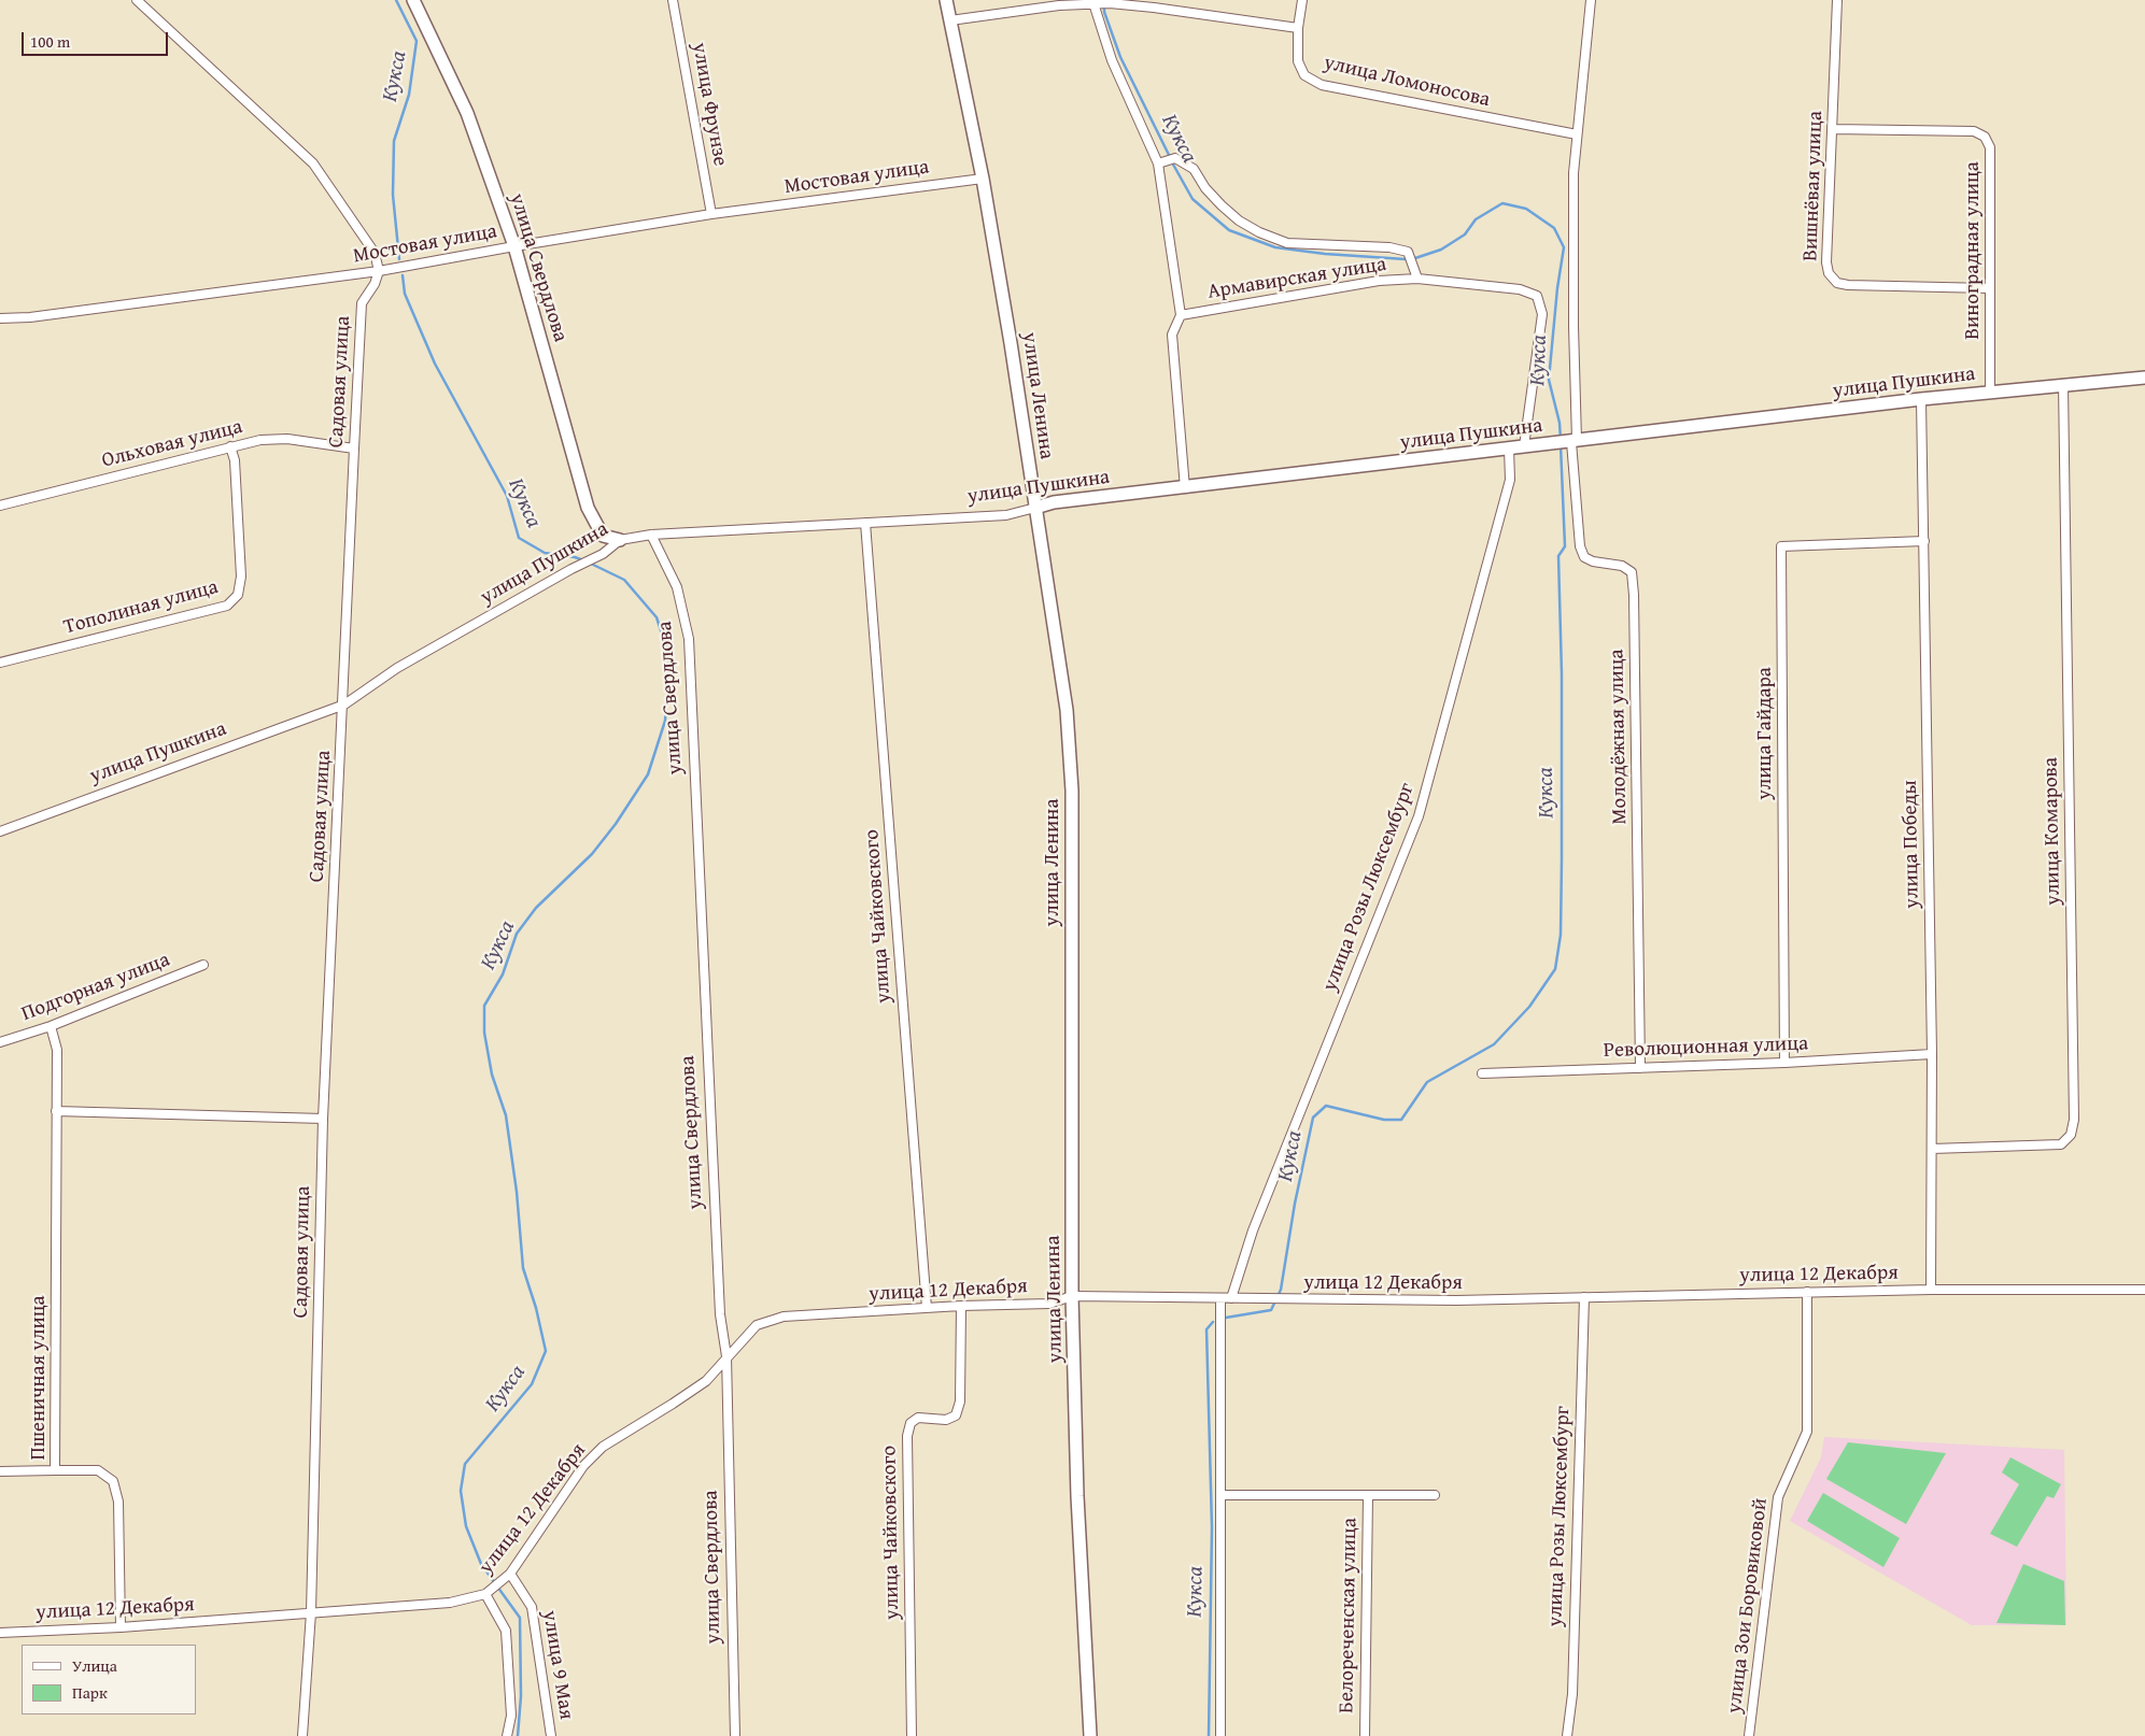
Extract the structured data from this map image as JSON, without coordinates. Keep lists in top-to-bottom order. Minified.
{"streets":{"street":["улица Ломоносова","улица Фрунзе","Мостовая улица","Вишнёвая улица","Виноградная улица","улица Свердлова","Армавирская улица","Садовая улица","улица Пушкина","улица Ленина","Ольховая улица","Тополиная улица","улица Гайдара","Молодёжная улица","улица Комарова","улица Победы","улица Розы Люксембург","улица Чайковского","Подгорная улица","Революционная улица","улица 12 Декабря","Пшеничная улица","улица Зои Боровиковой","Белореченская улица","улица 9 Мая"]},"crossings":[["улица Фрунзе","Мостовая улица"],["Мостовая улица","улица Свердлова"],["Мостовая улица","Садовая улица"],["Мостовая улица","улица Ленина"],["Вишнёвая улица","Виноградная улица"],["Виноградная улица","улица Пушкина"],["улица Свердлова","улица Пушкина"],["улица Свердлова","улица 12 Декабря"],["Армавирская улица","улица Пушкина"],["Садовая улица","улица Пушкина"],["Садовая улица","Ольховая улица"],["Садовая улица","улица 12 Декабря"],["улица Пушкина","улица Ленина"],["улица Пушкина","Молодёжная улица"],["улица Пушкина","улица Комарова"],["улица Пушкина","улица Победы"],["улица Пушкина","улица Розы Люксембург"],["улица Пушкина","улица Чайковского"],["улица Ленина","улица 12 Декабря"],["Ольховая улица","Тополиная улица"],["улица Гайдара","улица Победы"],["улица Гайдара","Революционная улица"],["Молодёжная улица","Революционная улица"],["улица Комарова","улица Победы"],["улица Победы","Революционная улица"],["улица Победы","улица 12 Декабря"],["улица Розы Люксембург","улица 12 Декабря"],["улица Чайковского","улица 12 Декабря"],["Подгорная улица","Пшеничная улица"],["улица 12 Декабря","Пшеничная улица"],["улица 12 Декабря","улица Зои Боровиковой"],["улица 12 Декабря","улица 9 Мая"]],"water":["Кукса"],"legend":["Улица","Парк"],"scale_bar":"100 m"}
